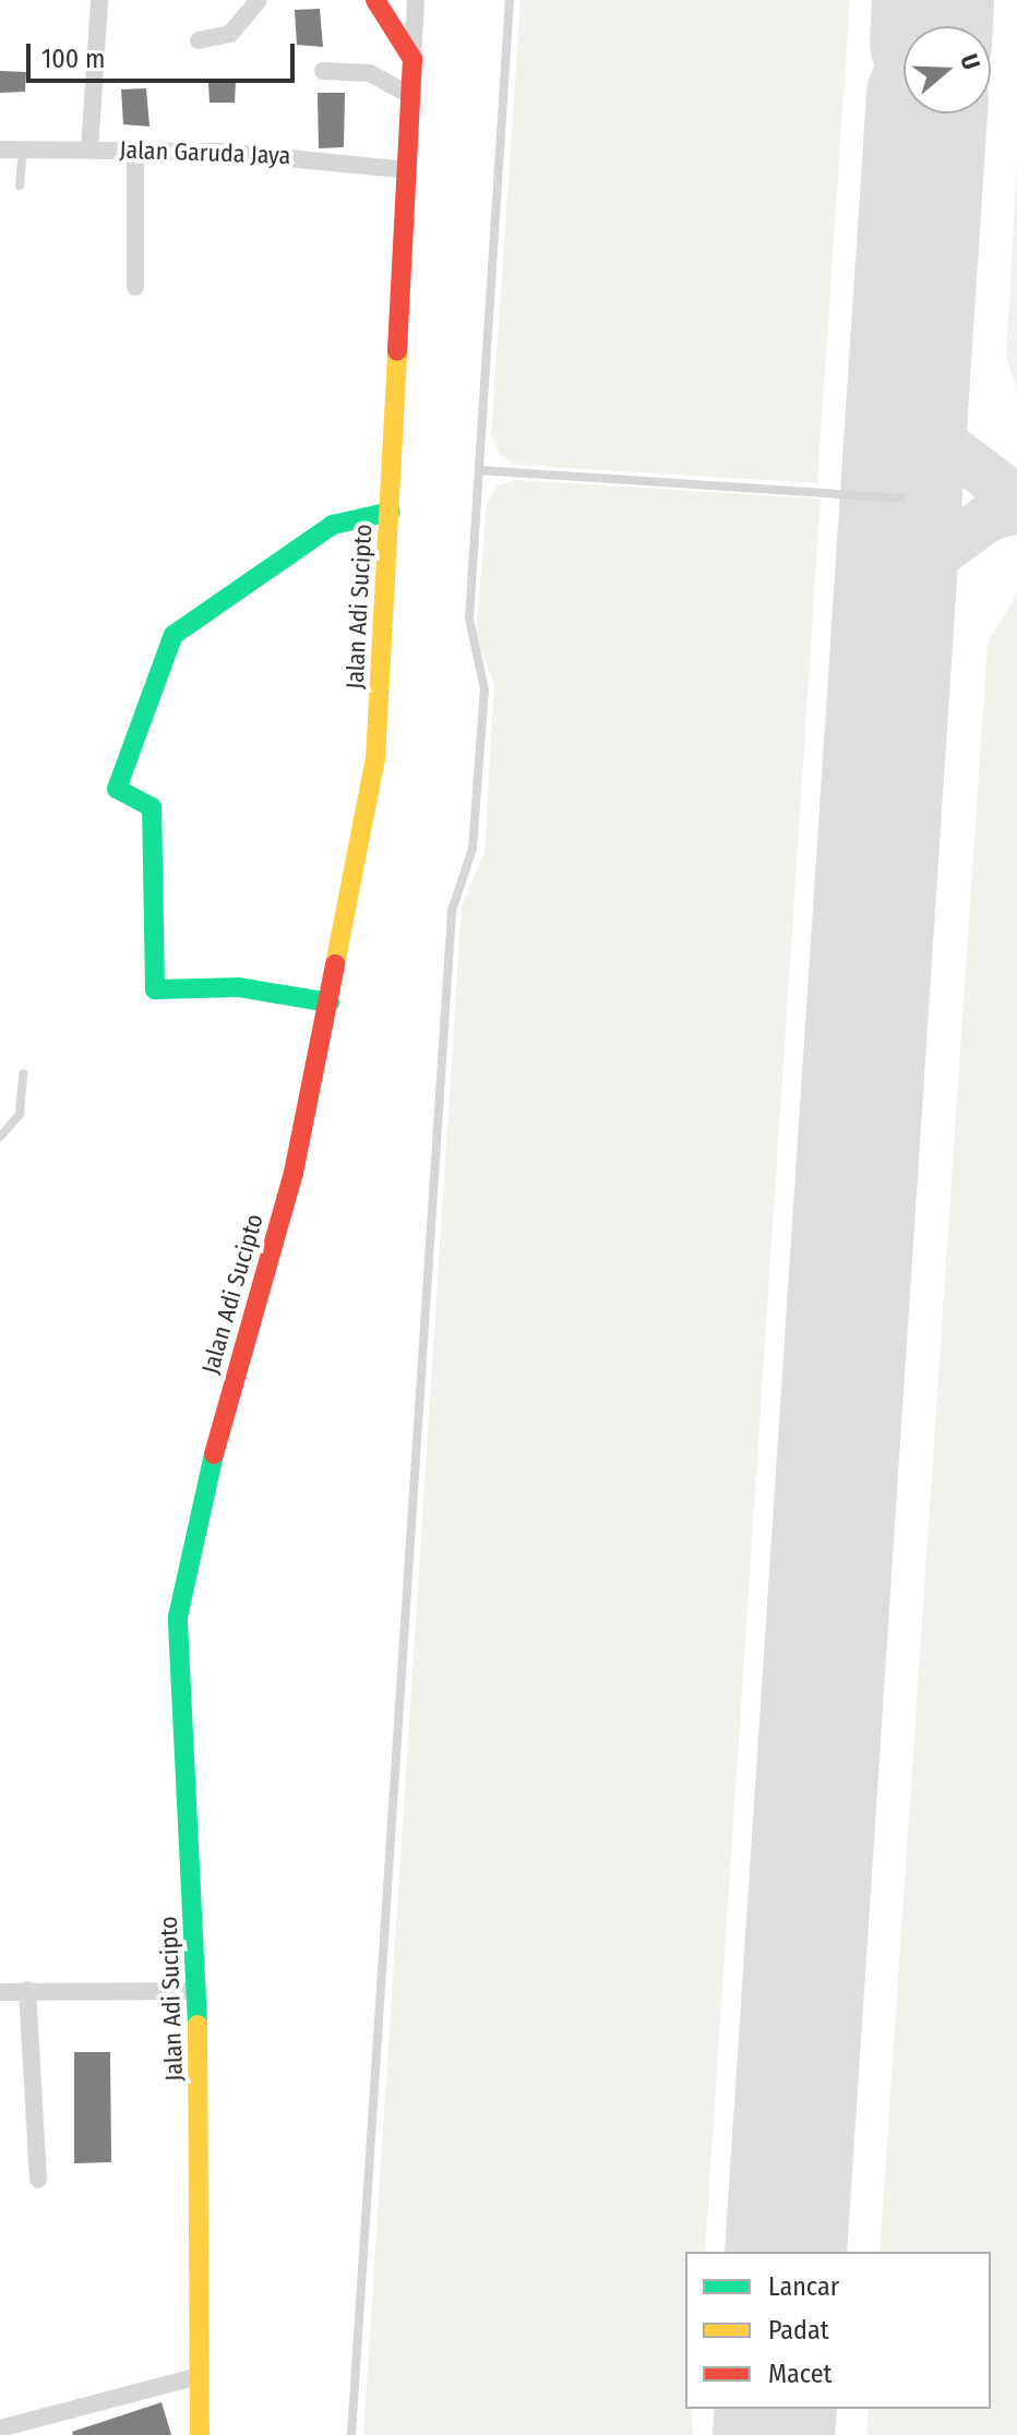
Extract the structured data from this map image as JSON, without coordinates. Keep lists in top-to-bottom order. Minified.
{"streets":{"street":["Jalan Garuda Jaya","Jalan Adi Sucipto"]},"crossings":[["Jalan Garuda Jaya","Jalan Adi Sucipto"]],"legend":["Lancar","Padat","Macet"],"scale_bar":"100 m","north":"right"}
